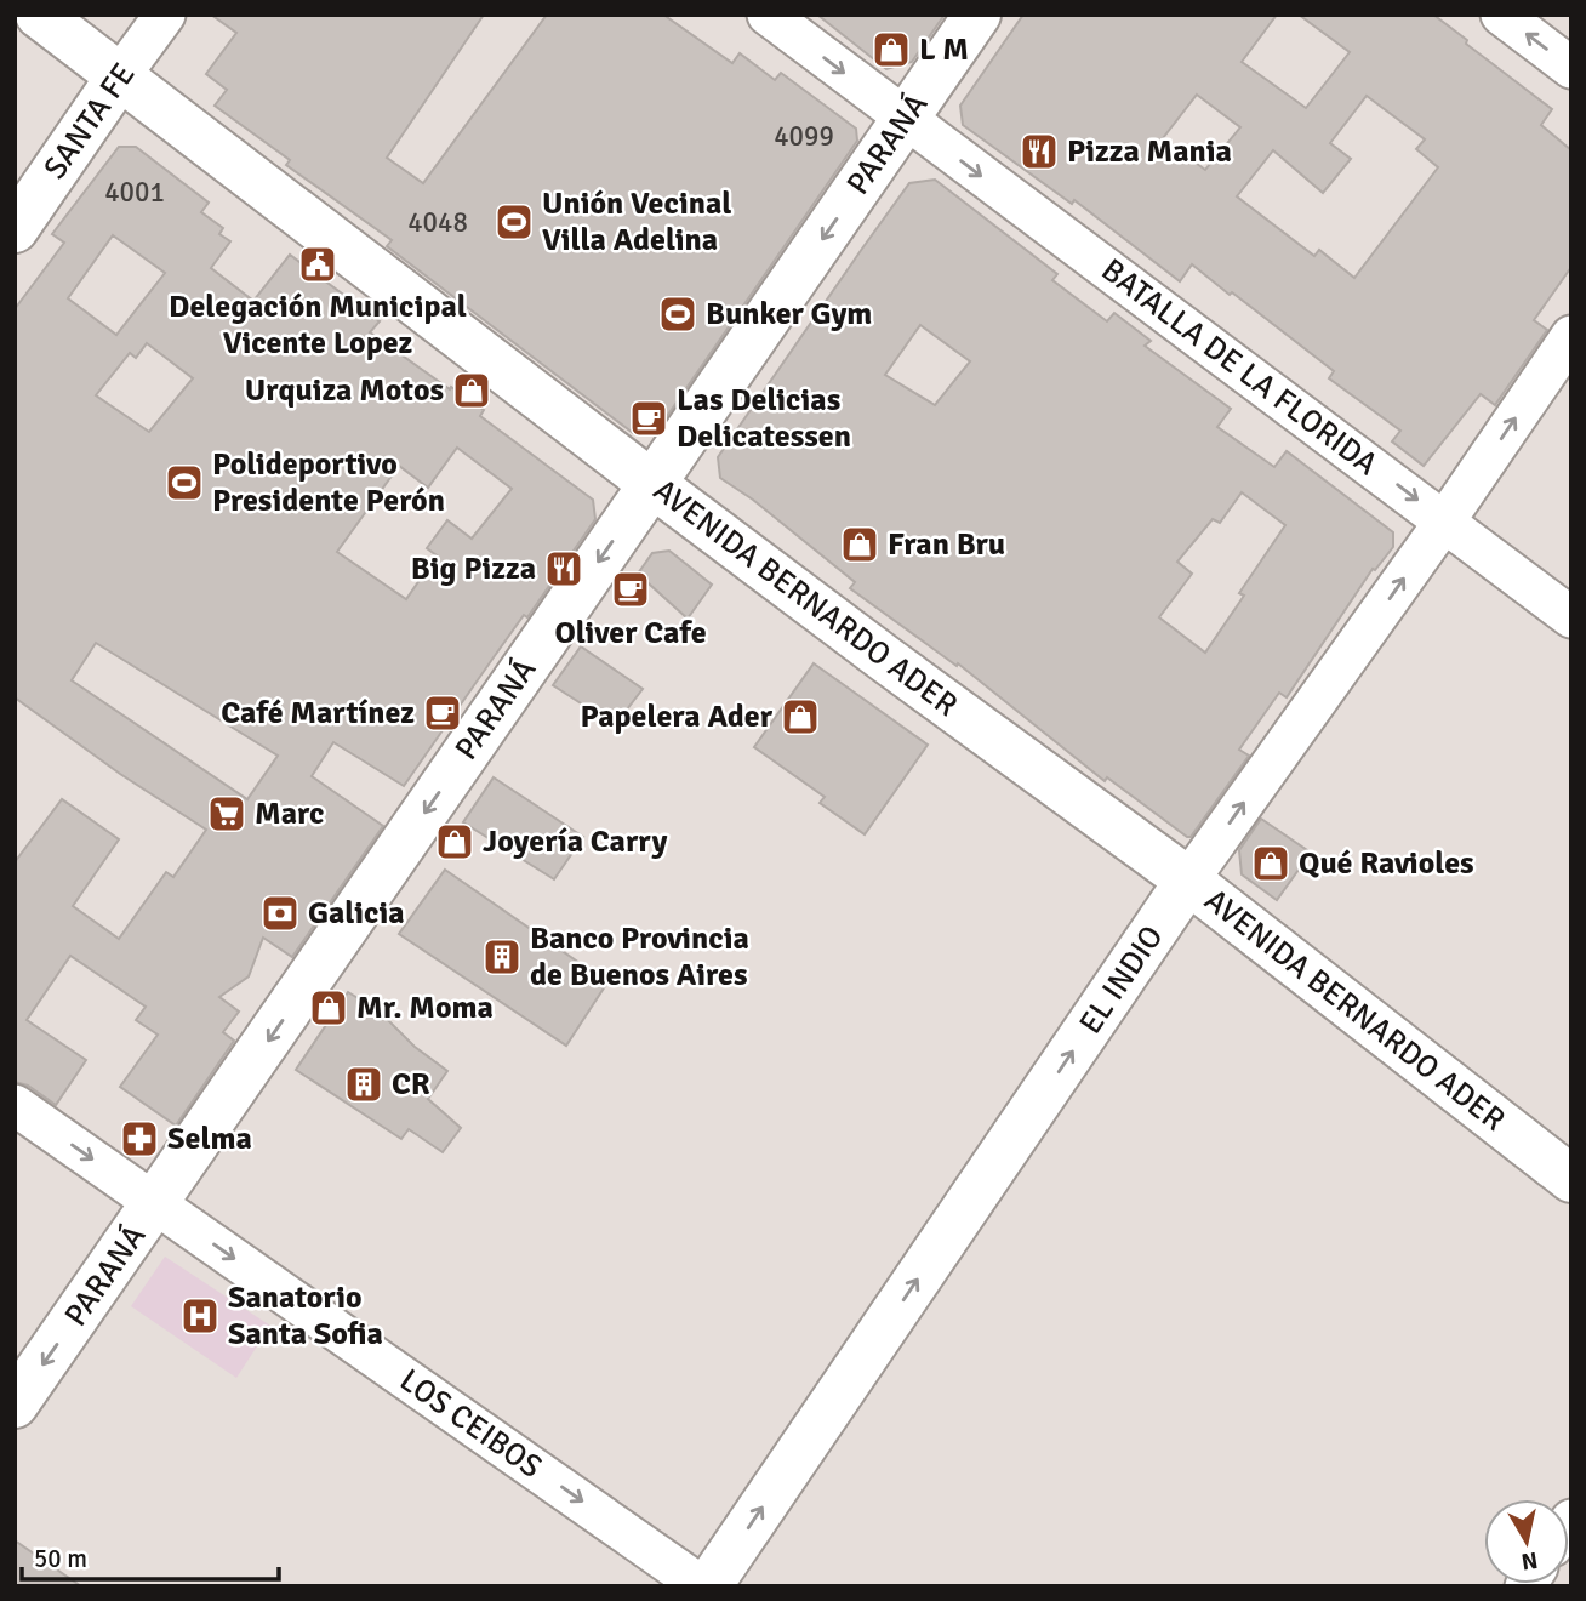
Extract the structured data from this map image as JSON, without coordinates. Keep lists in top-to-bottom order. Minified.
{"streets":{"street":["SANTA FE","PARANÁ","BATALLA DE LA FLORIDA","AVENIDA BERNARDO ADER","EL INDIO","LOS CEIBOS"]},"crossings":[["SANTA FE","AVENIDA BERNARDO ADER"],["PARANÁ","BATALLA DE LA FLORIDA"],["PARANÁ","AVENIDA BERNARDO ADER"],["PARANÁ","LOS CEIBOS"],["BATALLA DE LA FLORIDA","EL INDIO"],["AVENIDA BERNARDO ADER","EL INDIO"]],"one_way":["PARANÁ","BATALLA DE LA FLORIDA","EL INDIO","LOS CEIBOS"],"places":{"shop":["L M","Urquiza Motos","Fran Bru","Papelera Ader","Joyería Carry","Qué Ravioles","Mr. Moma"],"restaurant":["Pizza Mania","Big Pizza"],"sports":["Unión Vecinal Villa Adelina","Bunker Gym","Polideportivo Presidente Perón"],"public building":["Delegación Municipal Vicente Lopez"],"cafe":["Las Delicias Delicatessen","Oliver Cafe","Café Martínez"],"supermarket":["Marc"],"bank":["Galicia"],"building":["Banco Provincia de Buenos Aires","CR"],"pharmacy":["Selma"],"hospital":["Sanatorio Santa Sofia"]},"house_numbers":["4099","4001","4048"],"scale_bar":"50 m","north":"bottom"}
